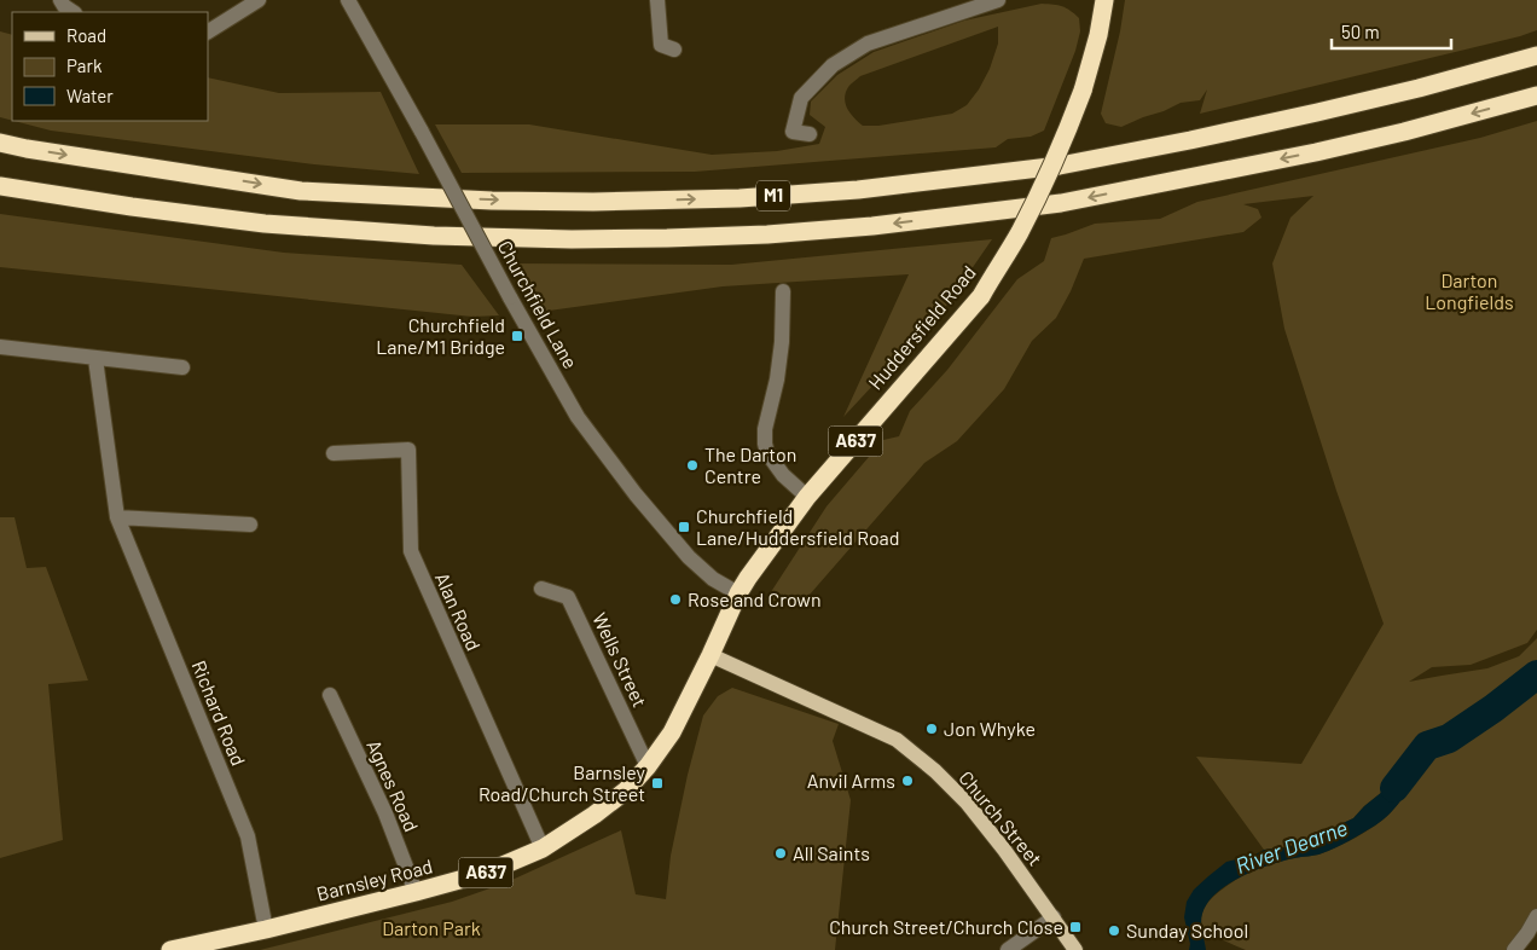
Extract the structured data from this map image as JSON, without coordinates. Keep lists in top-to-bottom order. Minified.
{"streets":{"highway":["M1","Huddersfield Road","A637","Barnsley Road"],"main road":["Church Street"],"street":["Churchfield Lane","Alan Road","Wells Street","Richard Road","Agnes Road"]},"crossings":[["Churchfield Lane","Huddersfield Road"],["Huddersfield Road","Church Street"],["Huddersfield Road","Barnsley Road"],["Alan Road","Barnsley Road"],["Wells Street","Barnsley Road"],["Richard Road","Barnsley Road"],["Agnes Road","Barnsley Road"],["Church Street","Barnsley Road"]],"water":["River Dearne"],"parks":["Darton Longfields","Darton Park"],"places":{"transit":["Churchfield Lane/M1 Bridge","Churchfield Lane/Huddersfield Road","Barnsley Road/Church Street","Church Street/Church Close"],"other":["The Darton Centre","Rose and Crown","Jon Whyke","Anvil Arms","All Saints","Sunday School"]},"legend":["Road","Park","Water"],"scale_bar":"50 m"}
